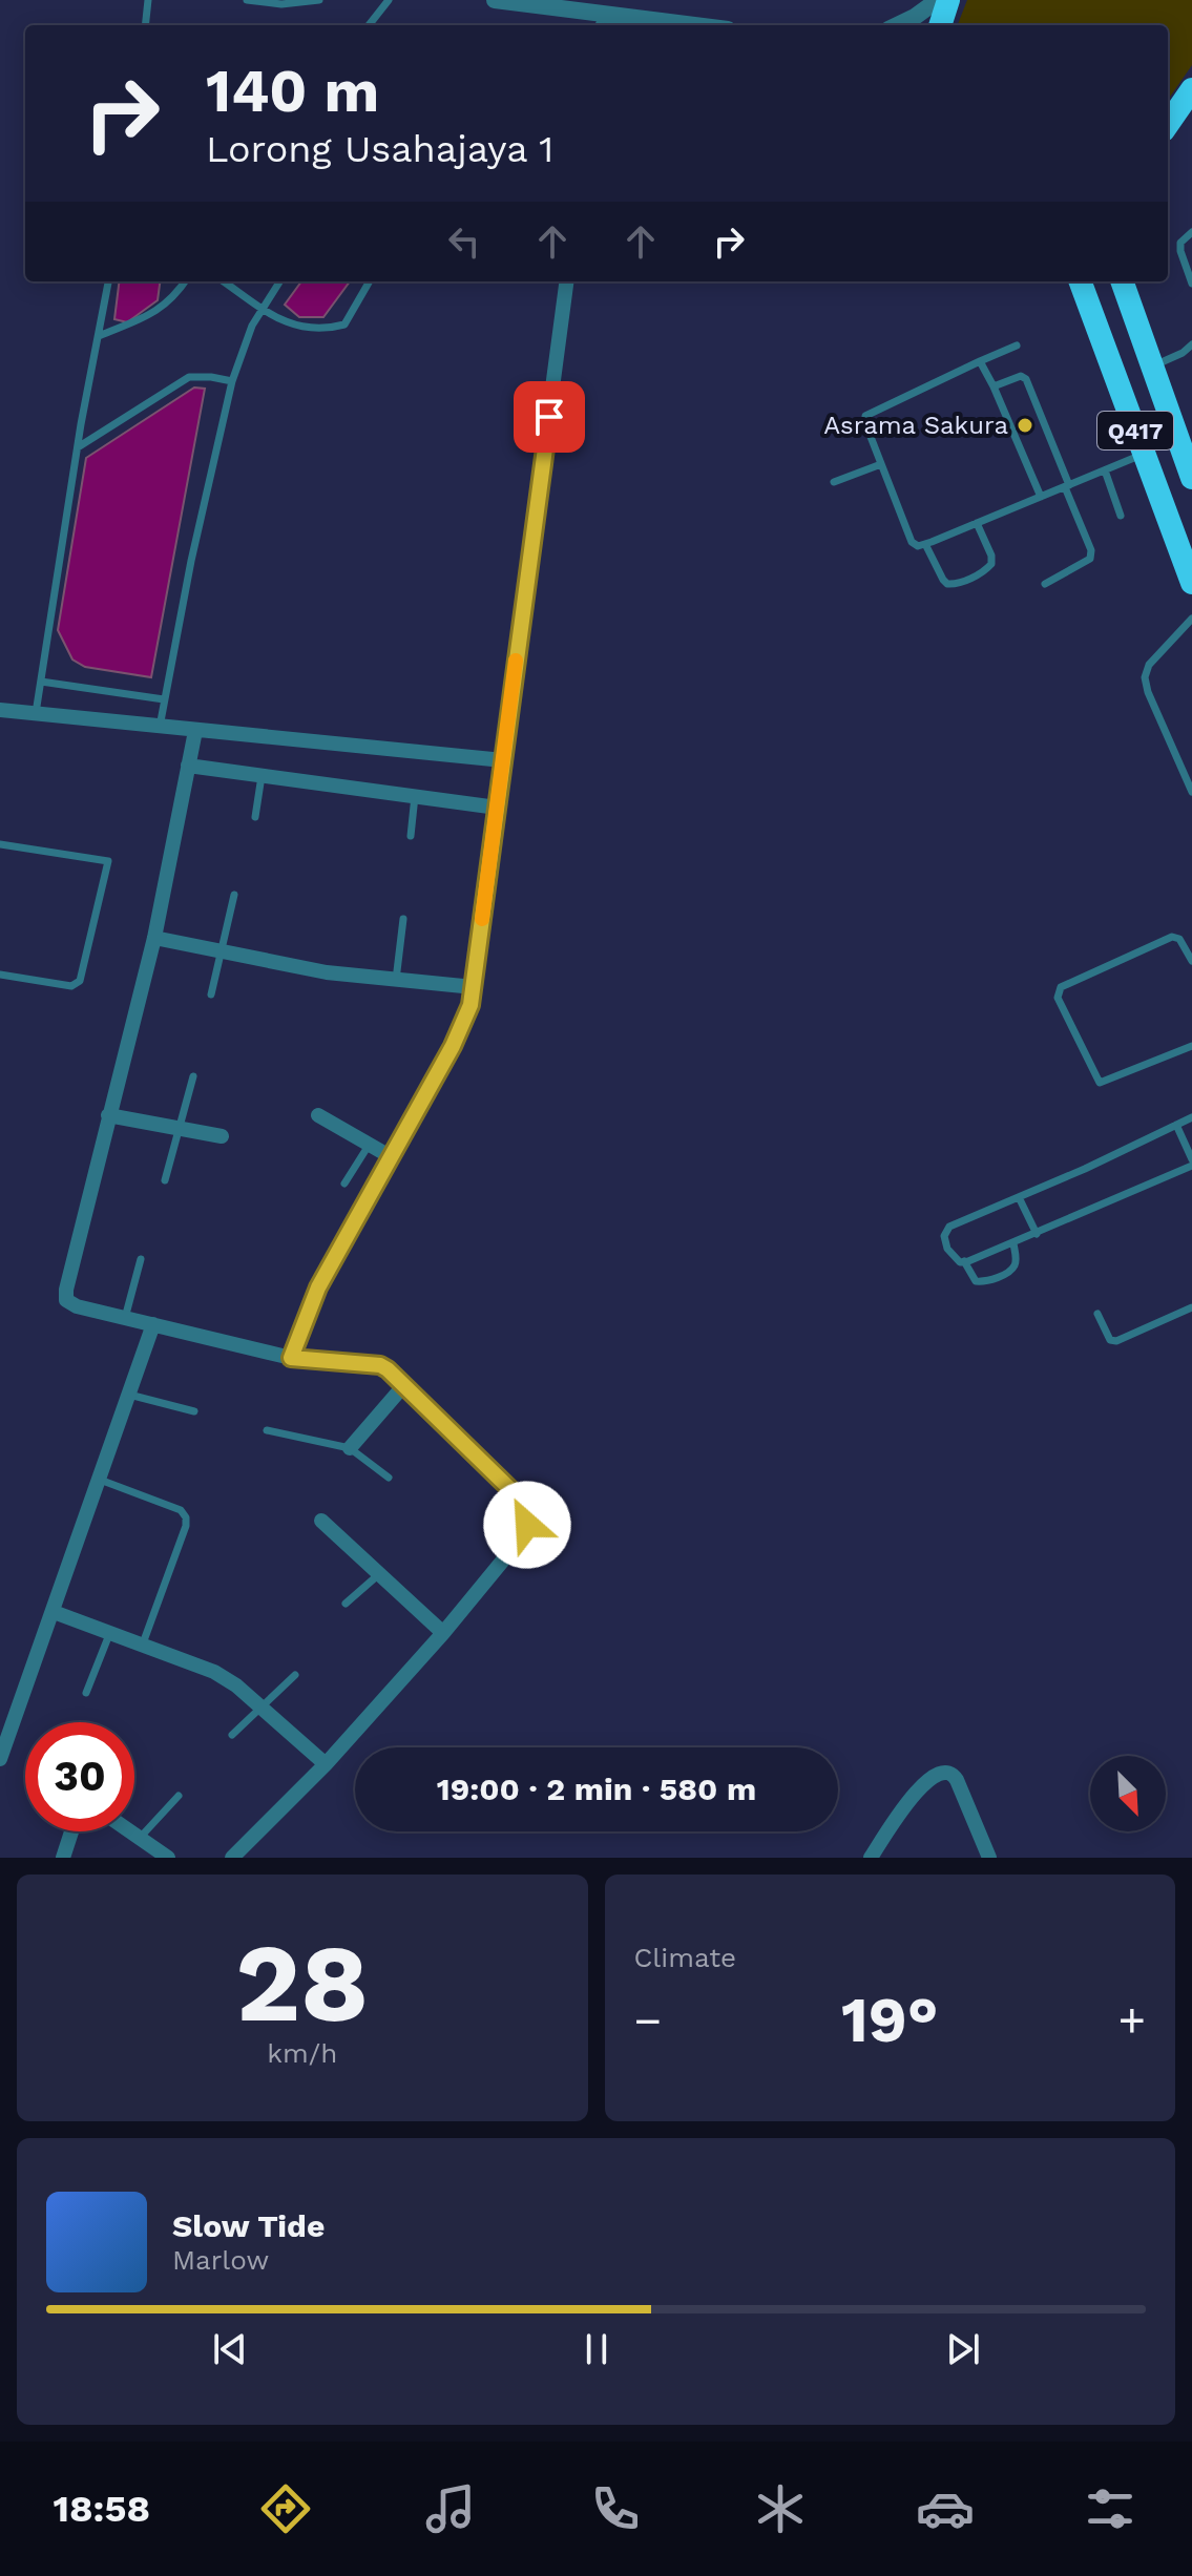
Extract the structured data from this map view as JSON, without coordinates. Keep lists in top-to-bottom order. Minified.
{"streets":{"highway":["Q417"]},"places":["Asrama Sakura"],"north":"bottom right","page":{"turn":["140 m","Lorong Usahajaya 1"],"limit":"30","trip":"19:00 · 2 min · 580 m","tile":[["28","km/h"],"Climate"],"heat":["−","19°","+"],"song":["Slow Tide","Marlow"],"tabs":"18:58"}}
